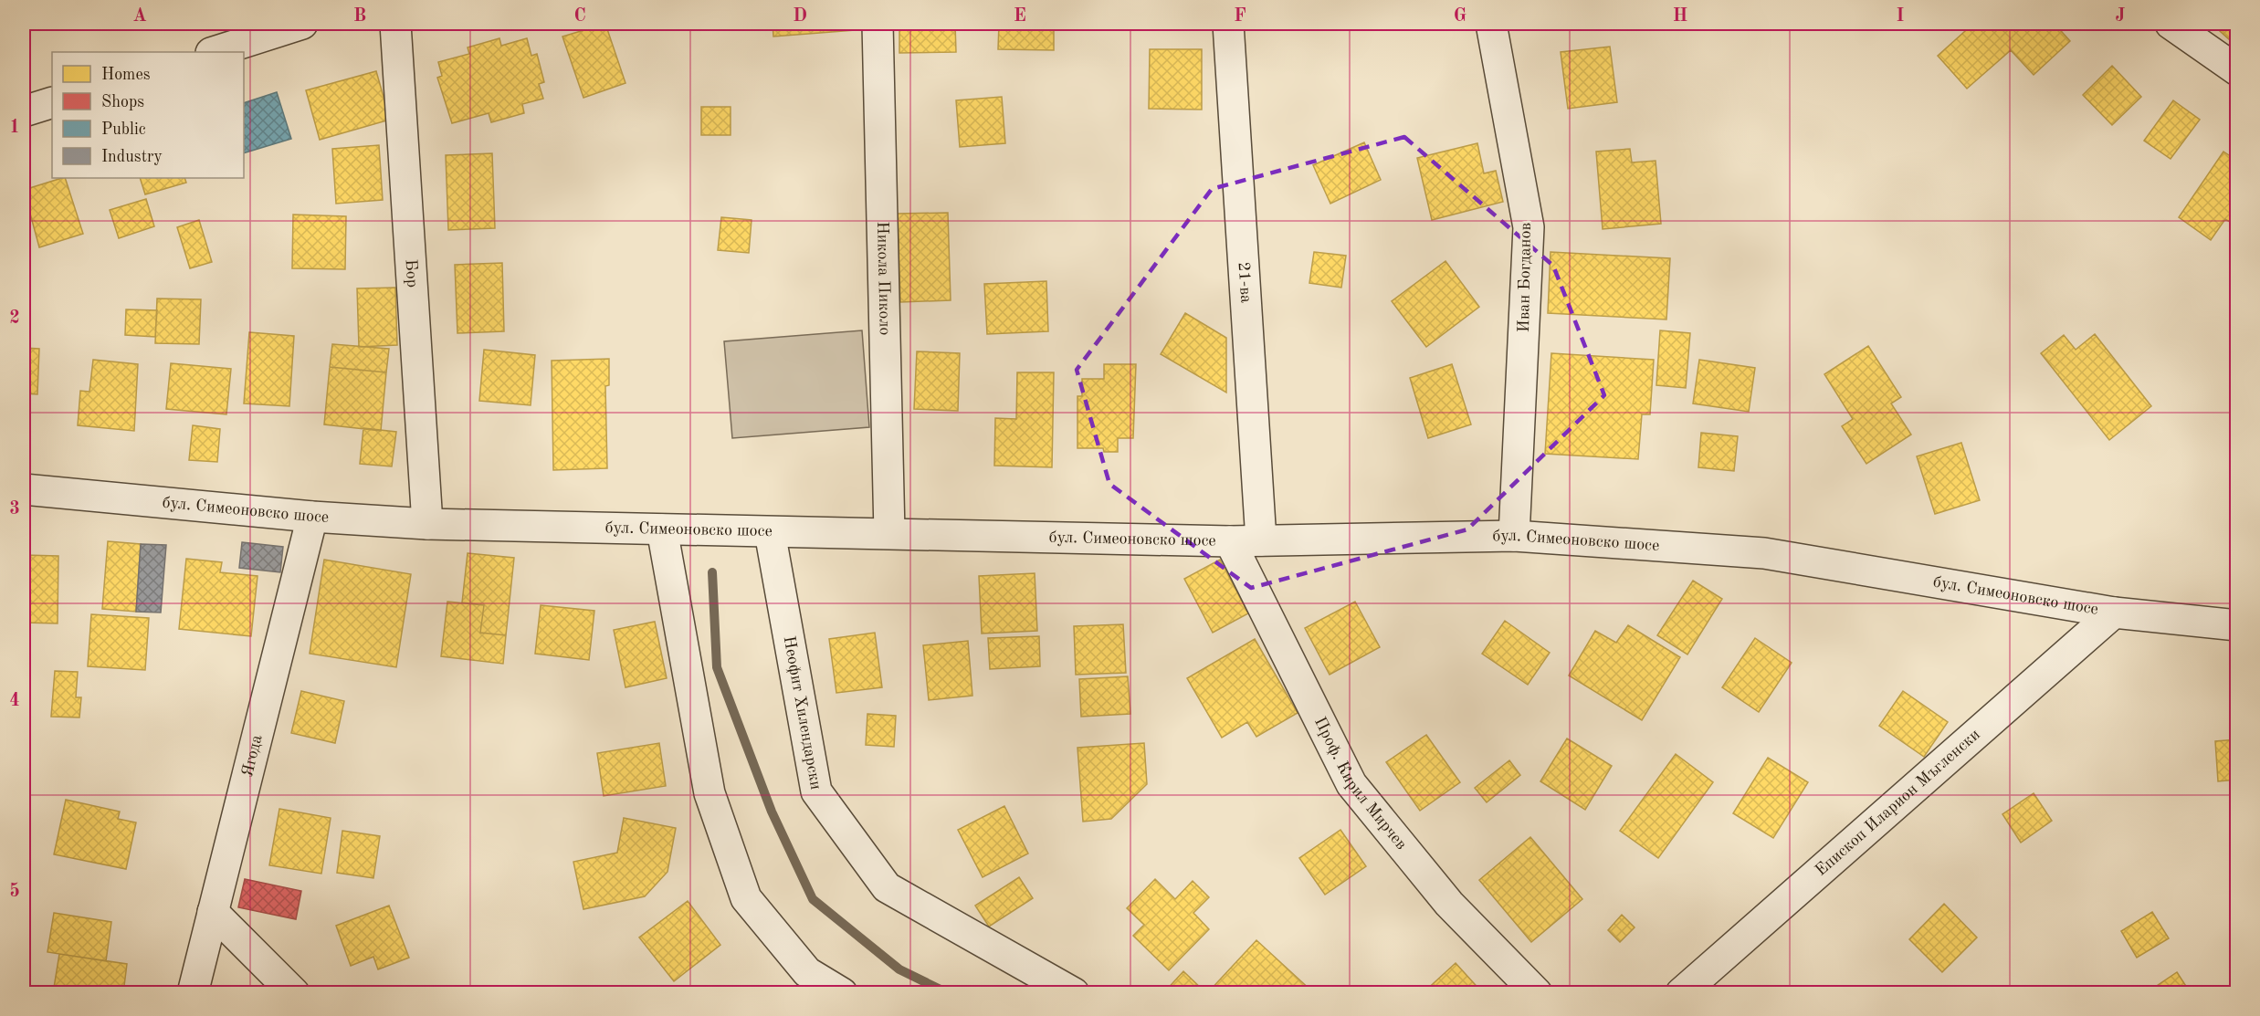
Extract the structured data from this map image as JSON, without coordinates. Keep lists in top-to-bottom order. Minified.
{"streets":{"street":["Бор","Иван Богданов","Никола Пиколо","21-ва","бул. Симеоновско шосе","Неофит Хилендарски","Ягода","Проф. Кирил Мирчев","Епископ Иларион Мъгленски"]},"crossings":[["Бор","бул. Симеоновско шосе"],["Иван Богданов","бул. Симеоновско шосе"],["Никола Пиколо","бул. Симеоновско шосе"],["21-ва","бул. Симеоновско шосе"],["бул. Симеоновско шосе","Неофит Хилендарски"],["бул. Симеоновско шосе","Ягода"],["бул. Симеоновско шосе","Проф. Кирил Мирчев"],["бул. Симеоновско шосе","Епископ Иларион Мъгленски"]],"legend":["Homes","Shops","Public","Industry"],"grid":{"columns":["A","B","C","D","E","F","G","H","I","J"],"rows":["1","2","3","4","5"]}}
